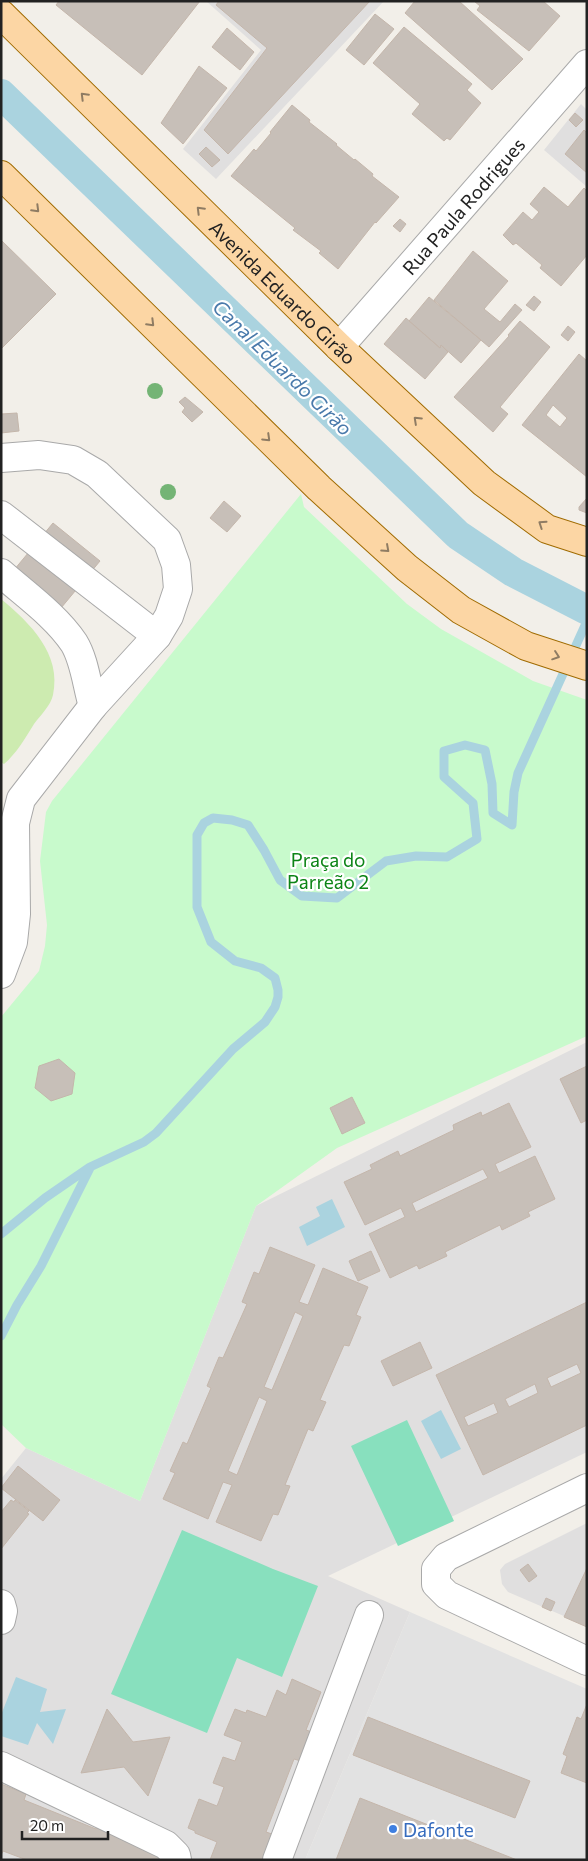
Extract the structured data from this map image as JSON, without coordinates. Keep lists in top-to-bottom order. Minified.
{"streets":{"main road":["Avenida Eduardo Girão"],"street":["Rua Paula Rodrigues"]},"crossings":[["Rua Paula Rodrigues","Avenida Eduardo Girão"]],"water":["Canal Eduardo Girão"],"parks":["Praça do Parreão 2"],"places":["Dafonte"],"scale_bar":"20 m"}
